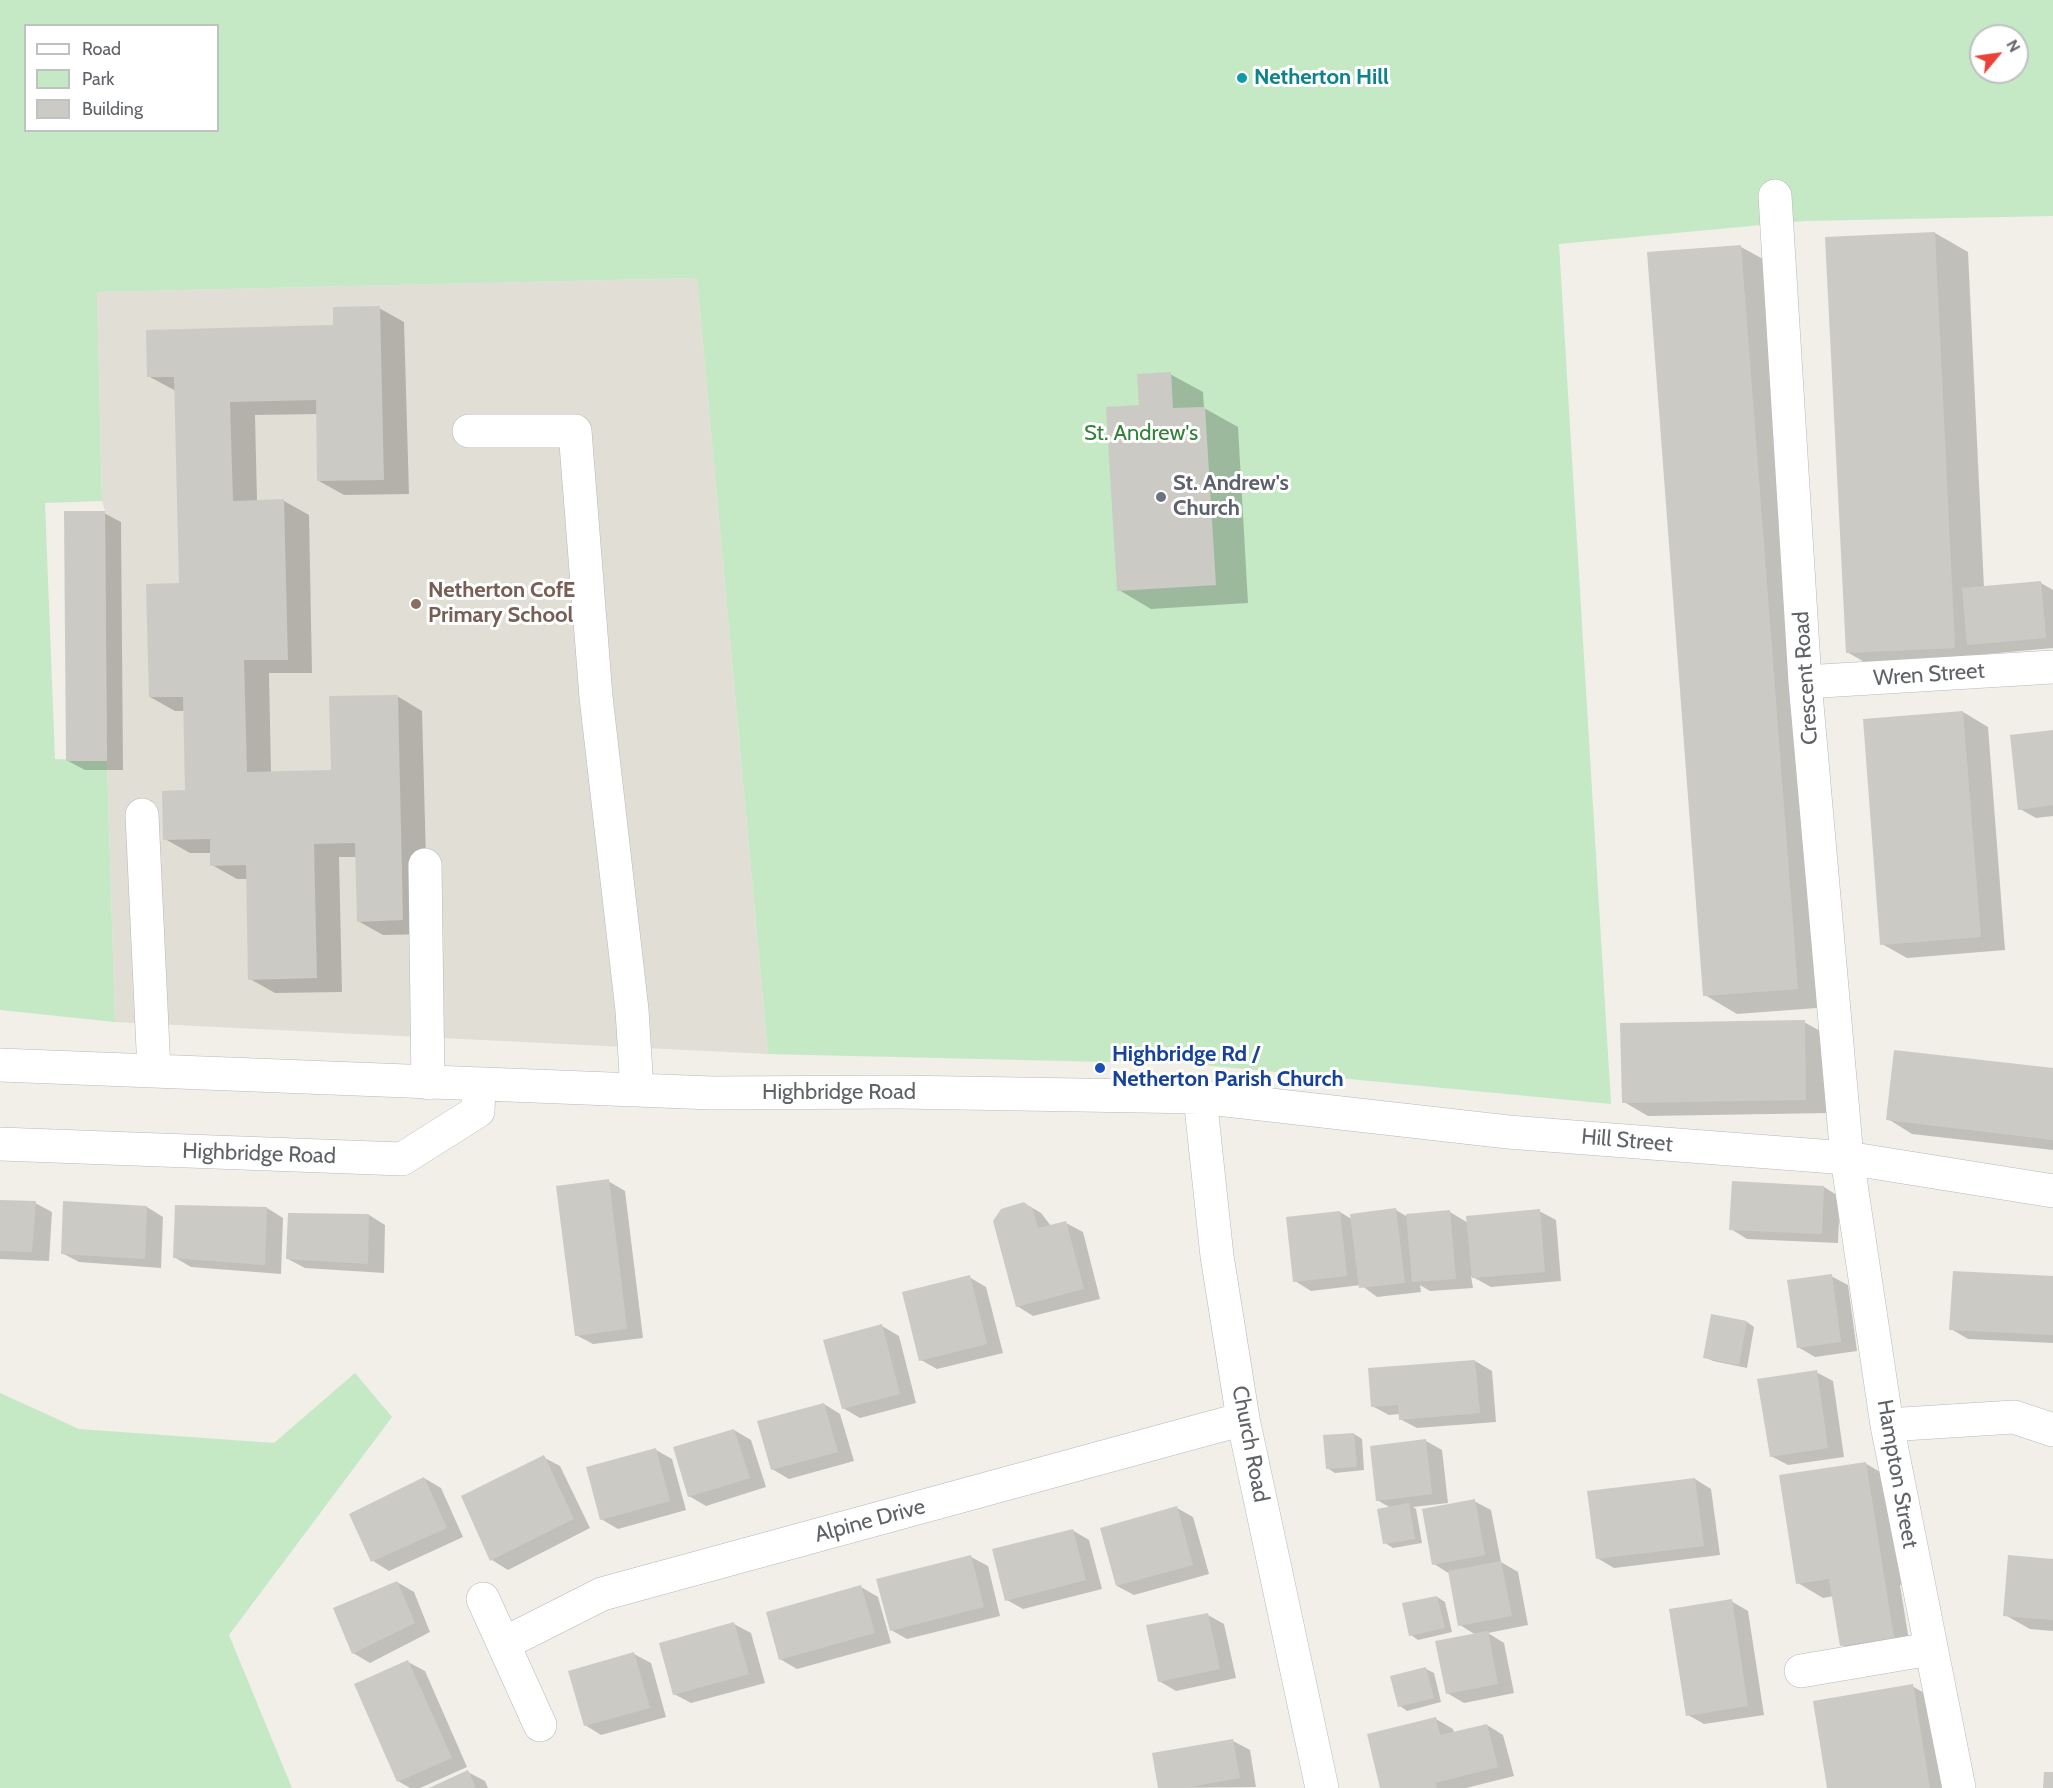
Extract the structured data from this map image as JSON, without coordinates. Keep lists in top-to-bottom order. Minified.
{"streets":{"street":["Wren Street","Crescent Road","Highbridge Road","Hill Street","Church Road","Hampton Street","Alpine Drive"]},"crossings":[["Wren Street","Crescent Road"],["Crescent Road","Hill Street"],["Crescent Road","Hampton Street"],["Highbridge Road","Hill Street"],["Highbridge Road","Church Road"],["Hill Street","Church Road"],["Hill Street","Hampton Street"],["Church Road","Alpine Drive"]],"parks":["St. Andrew's"],"places":["Netherton Hill","St. Andrew's Church","Netherton CofE Primary School","Highbridge Rd / Netherton Parish Church"],"legend":["Road","Park","Building"],"north":"top right"}
